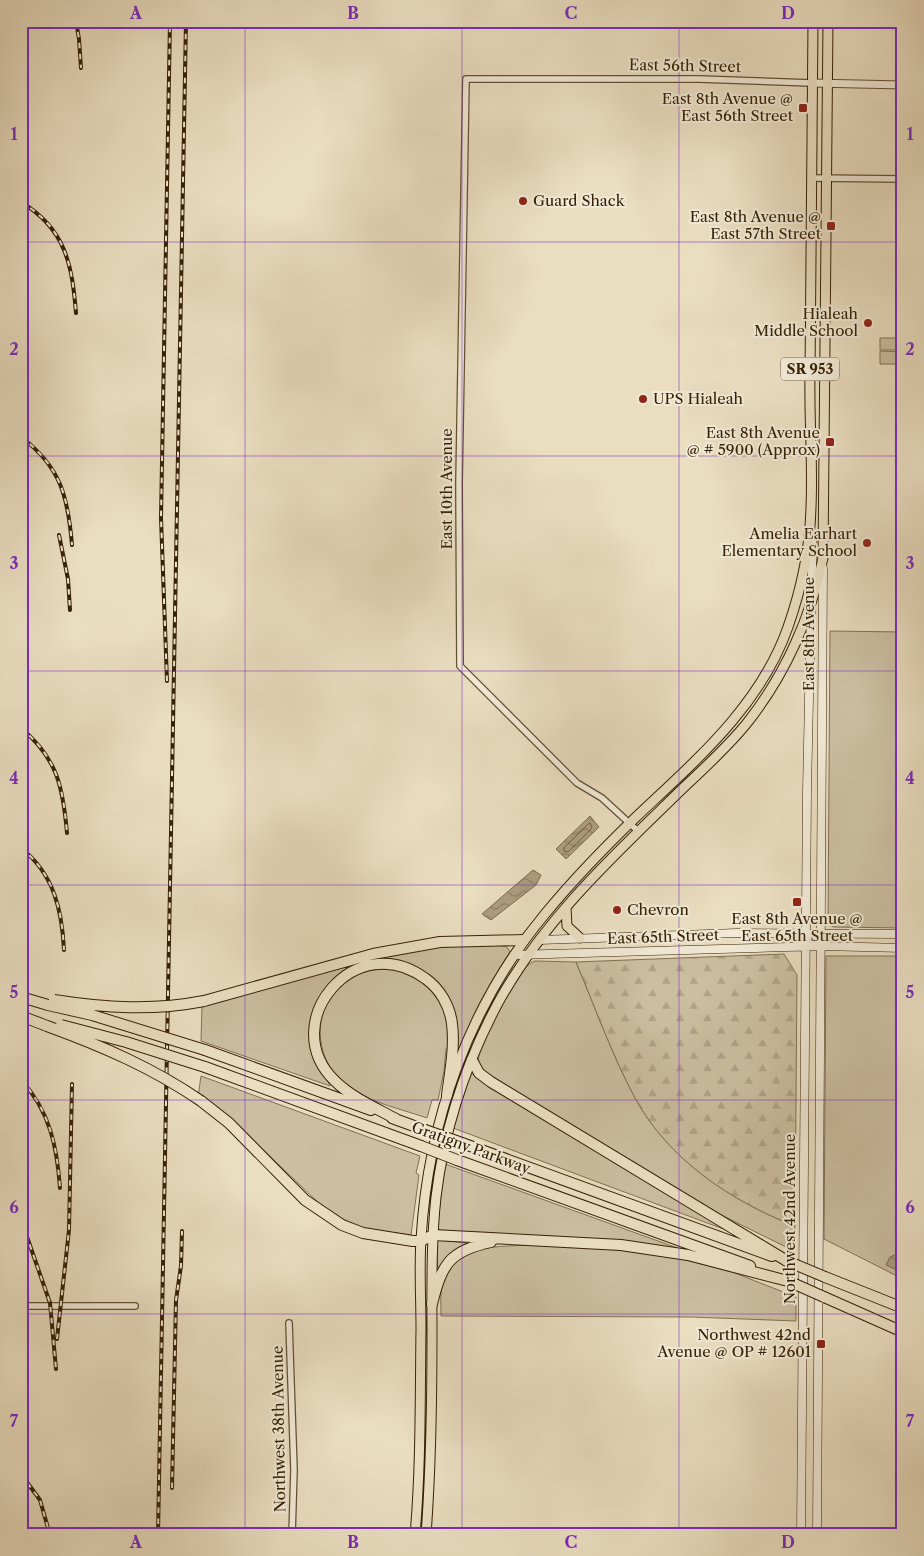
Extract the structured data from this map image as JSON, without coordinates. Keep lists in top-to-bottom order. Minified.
{"streets":{"highway":["Gratigny Parkway"],"main road":["SR 953","East 8th Avenue","East 65th Street","Northwest 42nd Avenue"],"street":["East 56th Street","East 10th Avenue","Northwest 38th Avenue"]},"crossings":[["East 56th Street","East 10th Avenue"],["East 56th Street","East 8th Avenue"],["East 8th Avenue","East 65th Street"],["East 8th Avenue","Northwest 42nd Avenue"],["East 65th Street","Northwest 42nd Avenue"]],"places":{"transit":["East 8th Avenue @ East 56th Street","East 8th Avenue @ East 57th Street","East 8th Avenue @ # 5900 (Approx)","East 8th Avenue @ East 65th Street","Northwest 42nd Avenue @ OP # 12601"],"other":["Guard Shack","Hialeah Middle School","UPS Hialeah","Amelia Earhart Elementary School","Chevron"]},"grid":{"columns":["A","B","C","D"],"rows":["1","2","3","4","5","6","7"]}}
